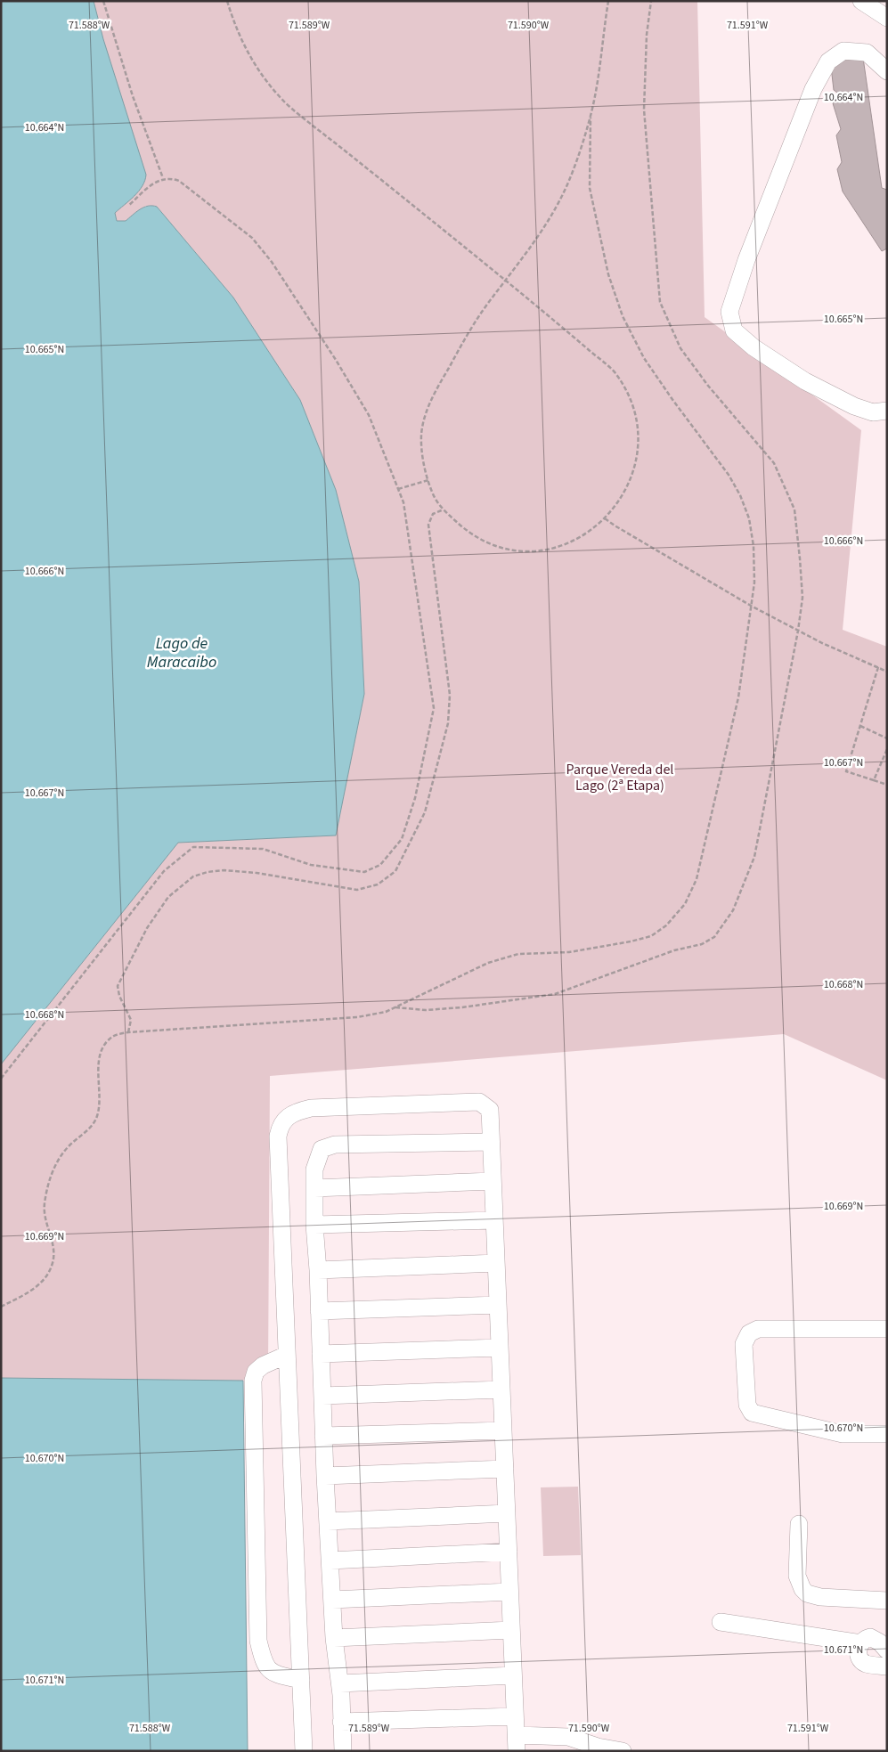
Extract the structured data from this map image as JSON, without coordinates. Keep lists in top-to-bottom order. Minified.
{"water":["Lago de Maracaibo"],"parks":["Parque Vereda del Lago (2ª Etapa)"],"coordinates":["71.588°W","71.589°W","71.590°W","71.591°W","10.664°N","10.665°N","10.666°N","10.667°N","10.668°N","10.669°N","10.670°N","10.671°N"]}
